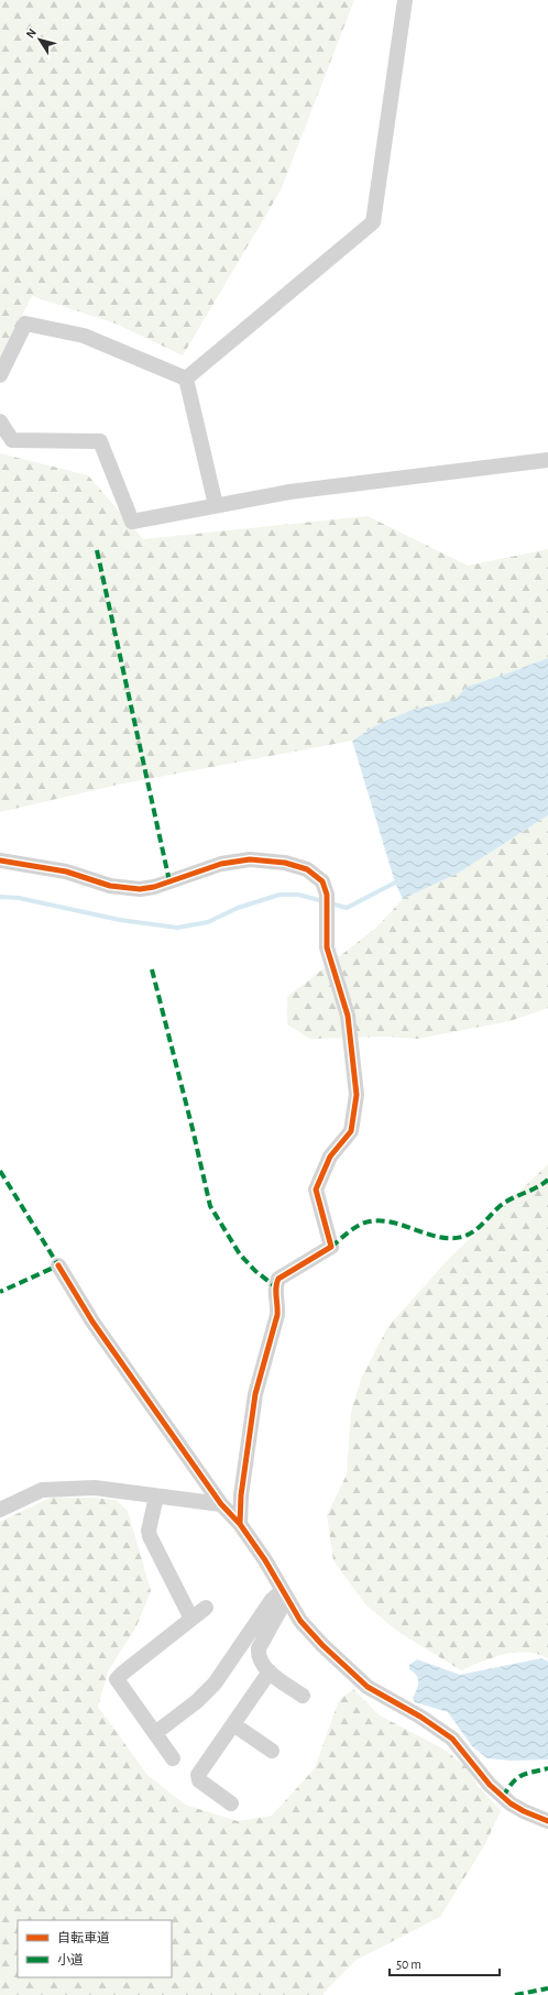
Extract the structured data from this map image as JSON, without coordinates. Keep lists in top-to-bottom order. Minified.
{"legend":["自転車道","小道"],"scale_bar":"50 m","north":"top left"}
